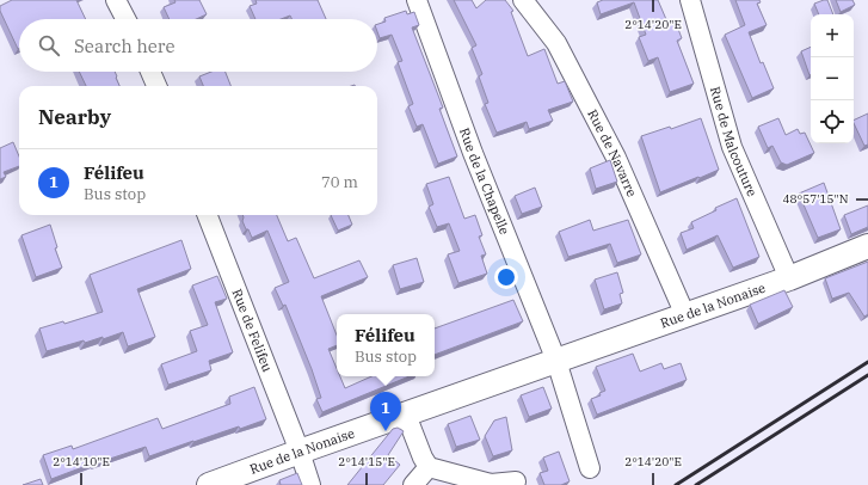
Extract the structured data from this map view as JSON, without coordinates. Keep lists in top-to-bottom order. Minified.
{"streets":{"main road":["Rue de la Nonaise"],"street":["Rue de Malcouture","Rue de Navarre","Rue de la Chapelle","Rue de Felifeu"]},"crossings":[["Rue de Malcouture","Rue de la Nonaise"],["Rue de Navarre","Rue de la Nonaise"],["Rue de la Chapelle","Rue de la Nonaise"],["Rue de la Nonaise","Rue de Felifeu"]],"page":{"map_buttons":["+","−"],"search":"Search here","heading":"Nearby","list":[{"mark":"1","name":"Félifeu","note":"Bus stop","value":"70 m"}],"popup":["Félifeu","Bus stop"],"pins":"1"},"coordinates":["2°14'20\"E","48°57'15\"N","2°14'10\"E","2°14'15\"E"]}
